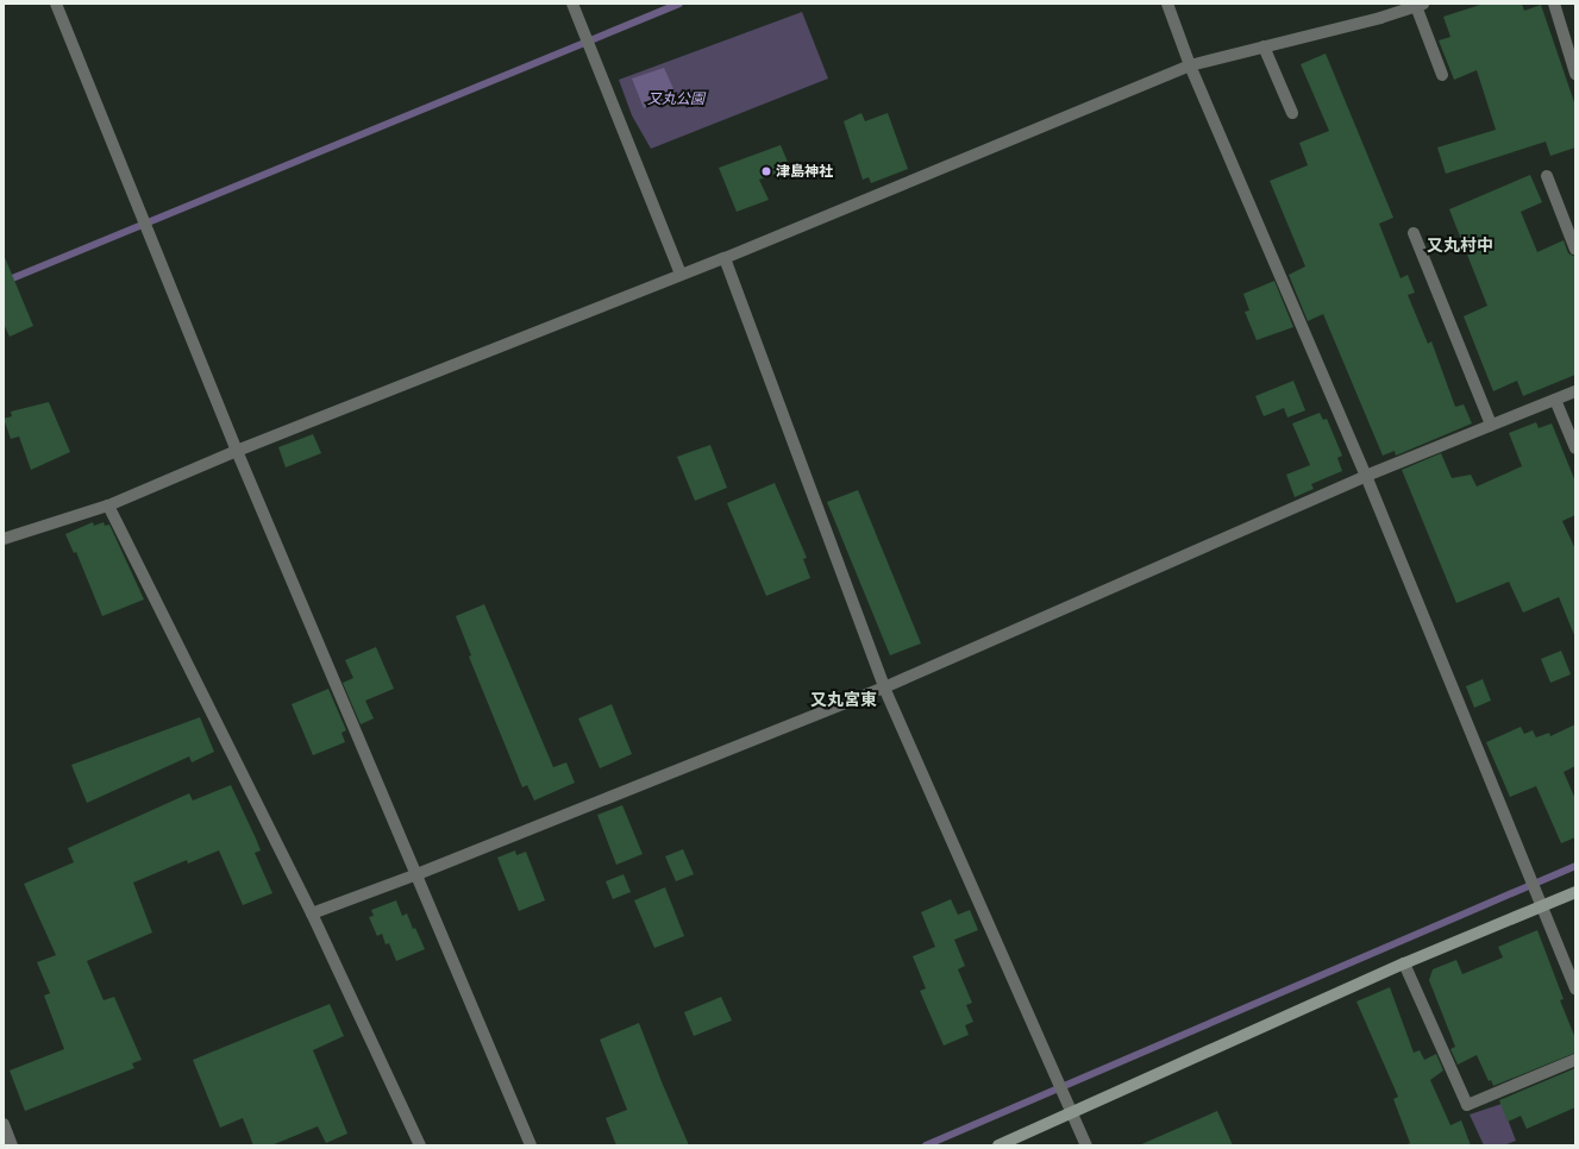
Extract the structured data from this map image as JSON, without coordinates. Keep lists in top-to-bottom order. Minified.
{"districts":["又丸村中","又丸宮東"],"parks":["又丸公園"],"places":["津島神社"]}
